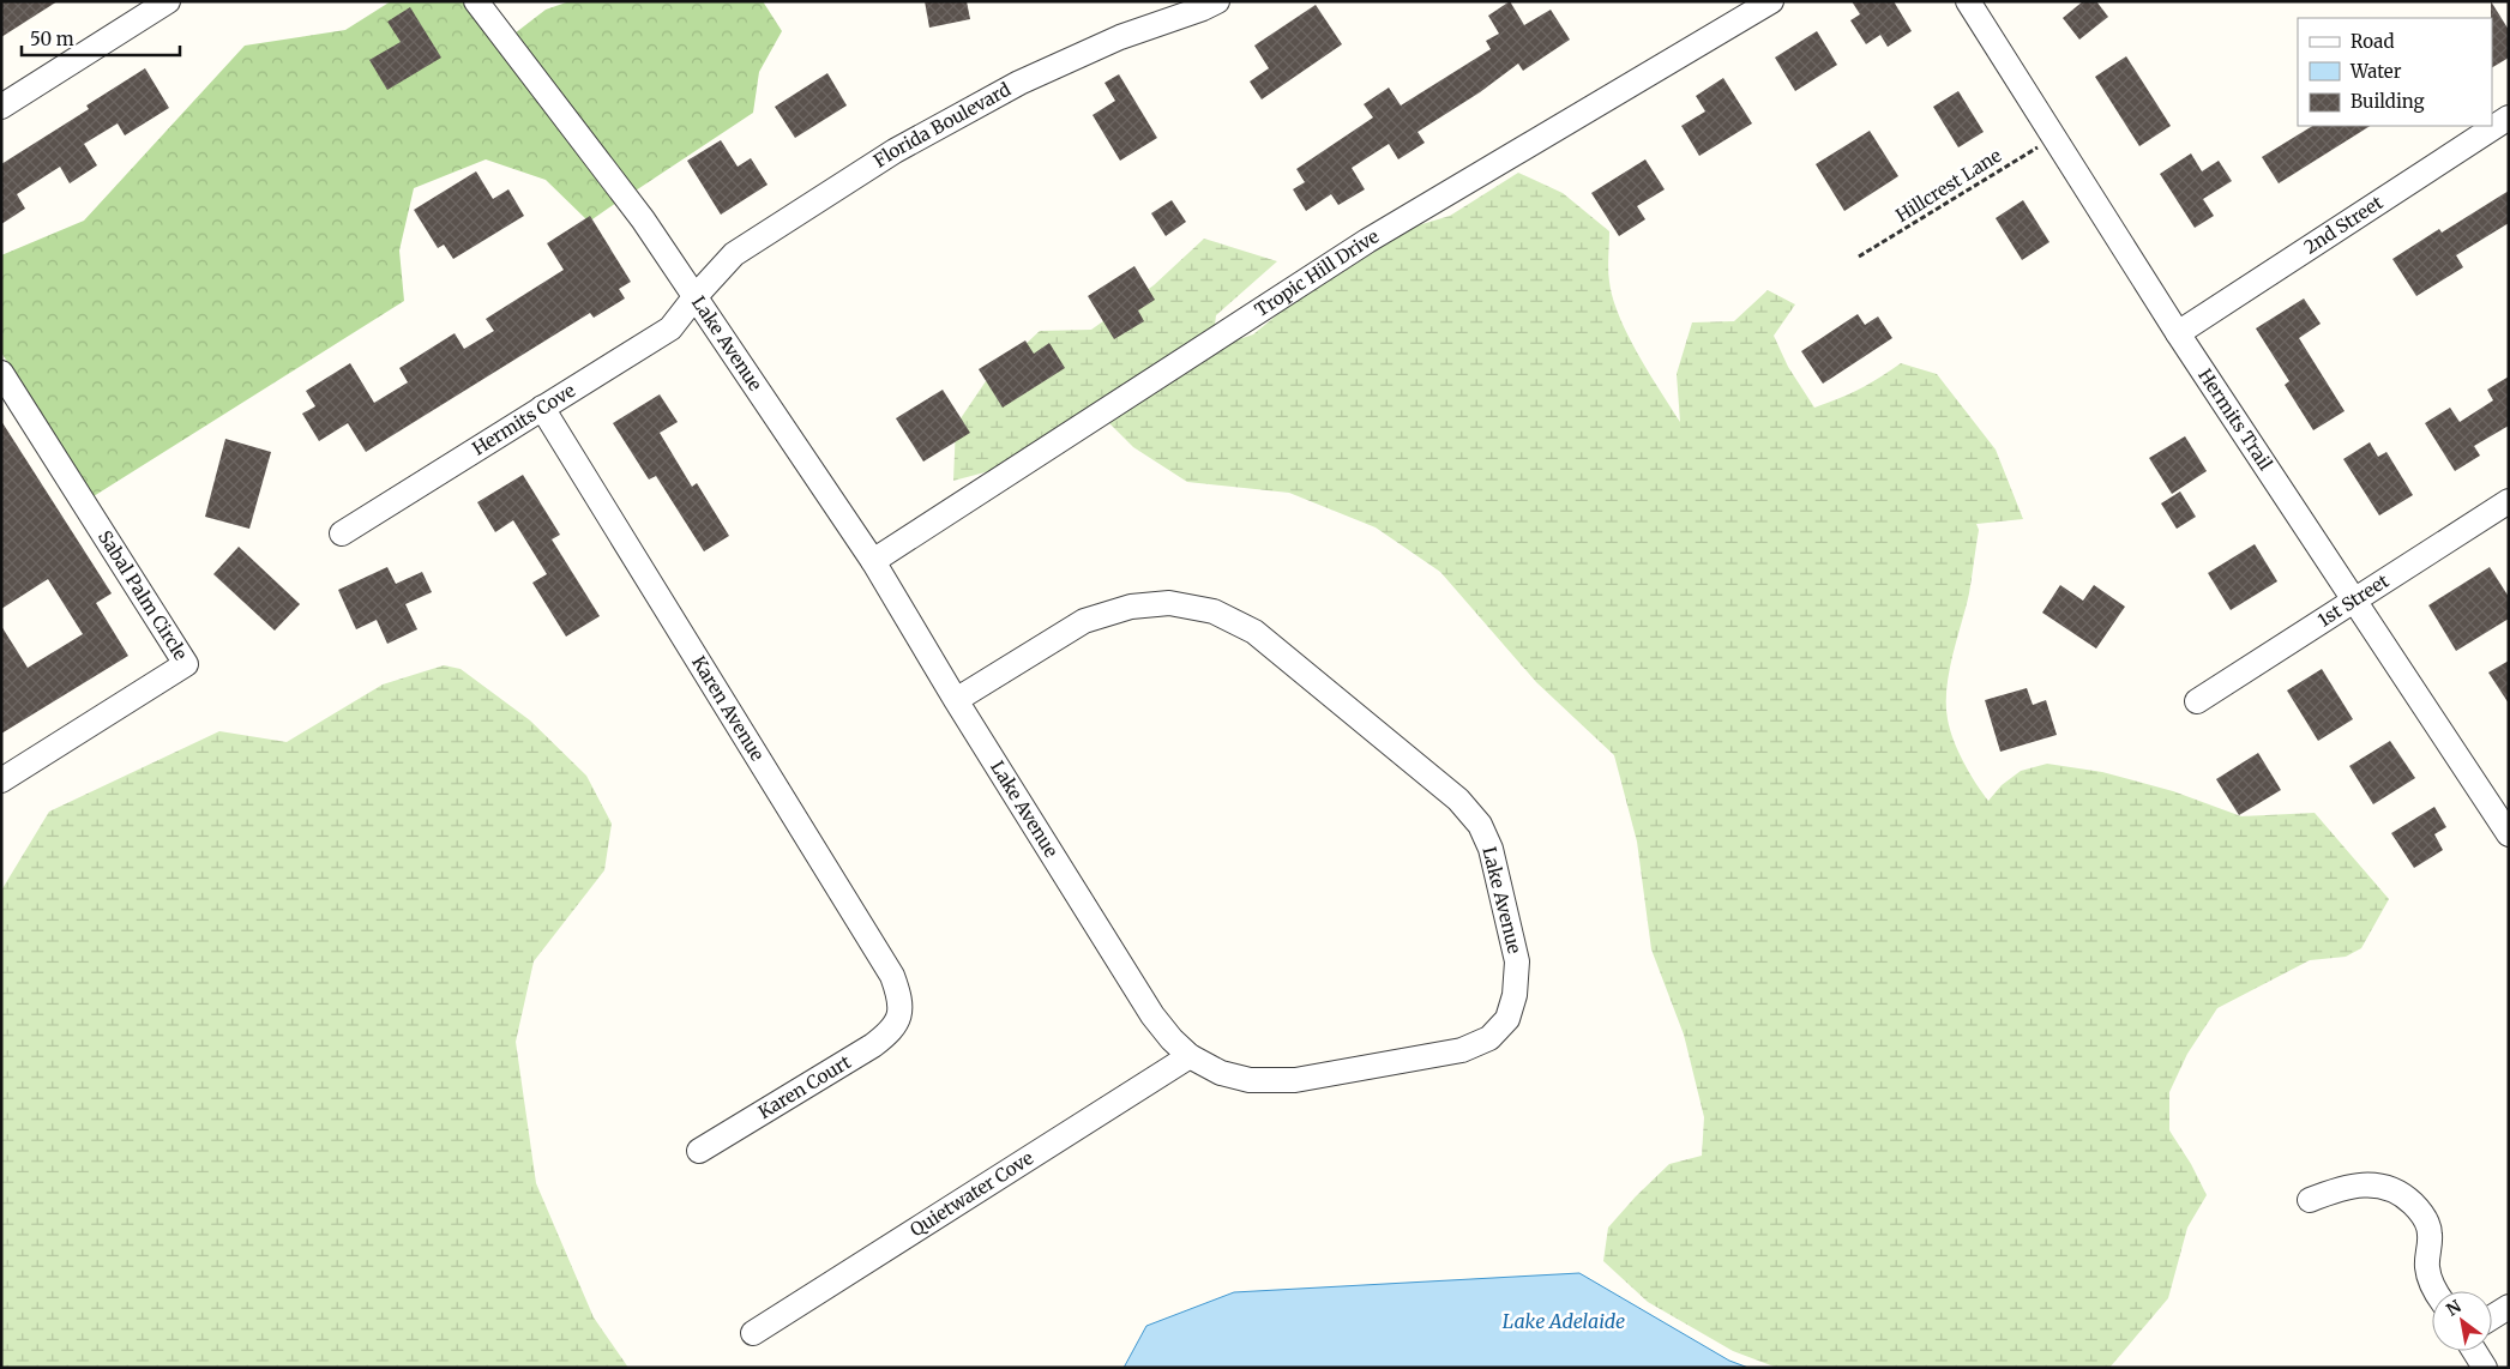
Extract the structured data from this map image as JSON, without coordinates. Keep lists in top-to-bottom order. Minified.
{"streets":{"street":["Florida Boulevard","2nd Street","Tropic Hill Drive","Lake Avenue","Hermits Cove","Hermits Trail","Sabal Palm Circle","1st Street","Karen Avenue","Karen Court","Quietwater Cove"],"path":["Hillcrest Lane"]},"crossings":[["Florida Boulevard","Lake Avenue"],["Florida Boulevard","Hermits Cove"],["Hillcrest Lane","Hermits Trail"],["2nd Street","Hermits Trail"],["Tropic Hill Drive","Lake Avenue"],["Lake Avenue","Hermits Cove"],["Lake Avenue","Quietwater Cove"],["Hermits Cove","Karen Avenue"],["Hermits Trail","1st Street"],["Karen Avenue","Karen Court"]],"water":["Lake Adelaide"],"legend":["Road","Water","Building"],"scale_bar":"50 m","north":"top left"}
